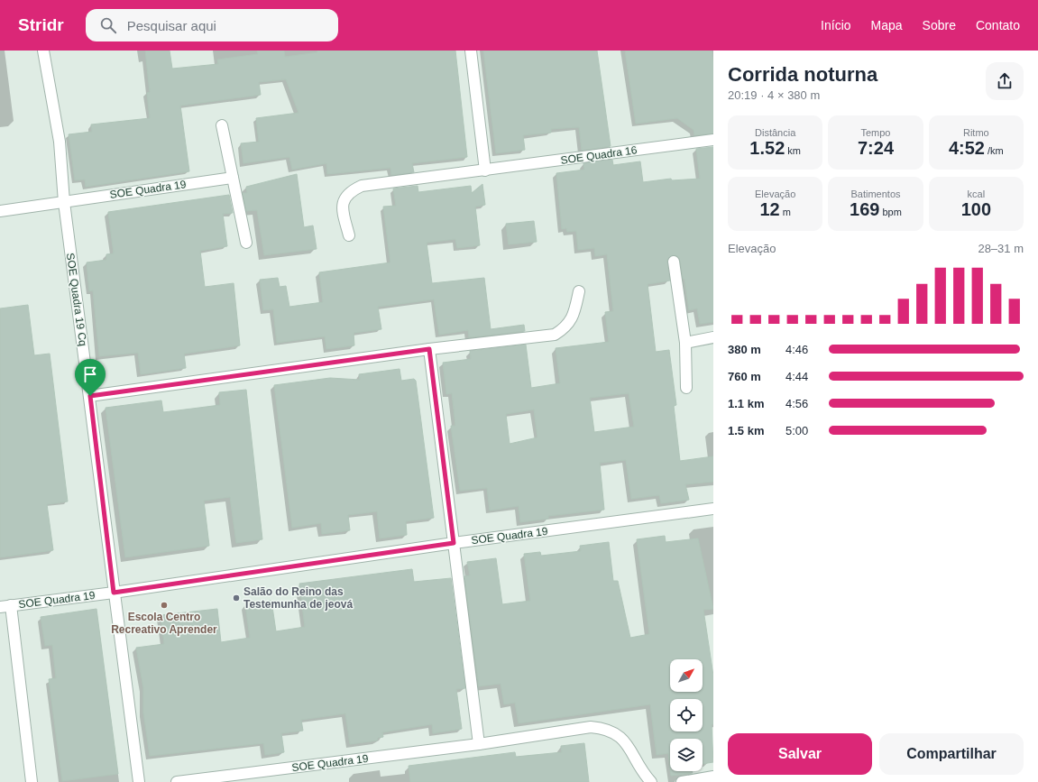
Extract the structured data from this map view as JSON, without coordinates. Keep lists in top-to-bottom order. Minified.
{"streets":{"street":["SOE Quadra 16","SOE Quadra 19","SOE Quadra 19 Cq"]},"crossings":[["SOE Quadra 19","SOE Quadra 19 Cq"]],"places":["Salão do Reino das Testemunha de jeová","Escola Centro Recreativo Aprender"],"north":"top right","page":{"header":"Stridr","search":"Pesquisar aqui","nav":["Início","Mapa","Sobre","Contato"],"heading":["Corrida noturna","20:19 · 4 × 380 m"],"stats":[["Distância","1.52 km"],["Tempo","7:24"],["Ritmo","4:52 /km"],["Elevação","12 m"],["Batimentos","169 bpm"],["kcal","100"]],"chart":["Elevação","28–31 m"],"list":[{"name":"380 m","note":"4:46"},{"name":"760 m","note":"4:44"},{"name":"1.1 km","note":"4:56"},{"name":"1.5 km","note":"5:00"}],"buttons":["Salvar","Compartilhar"]}}
